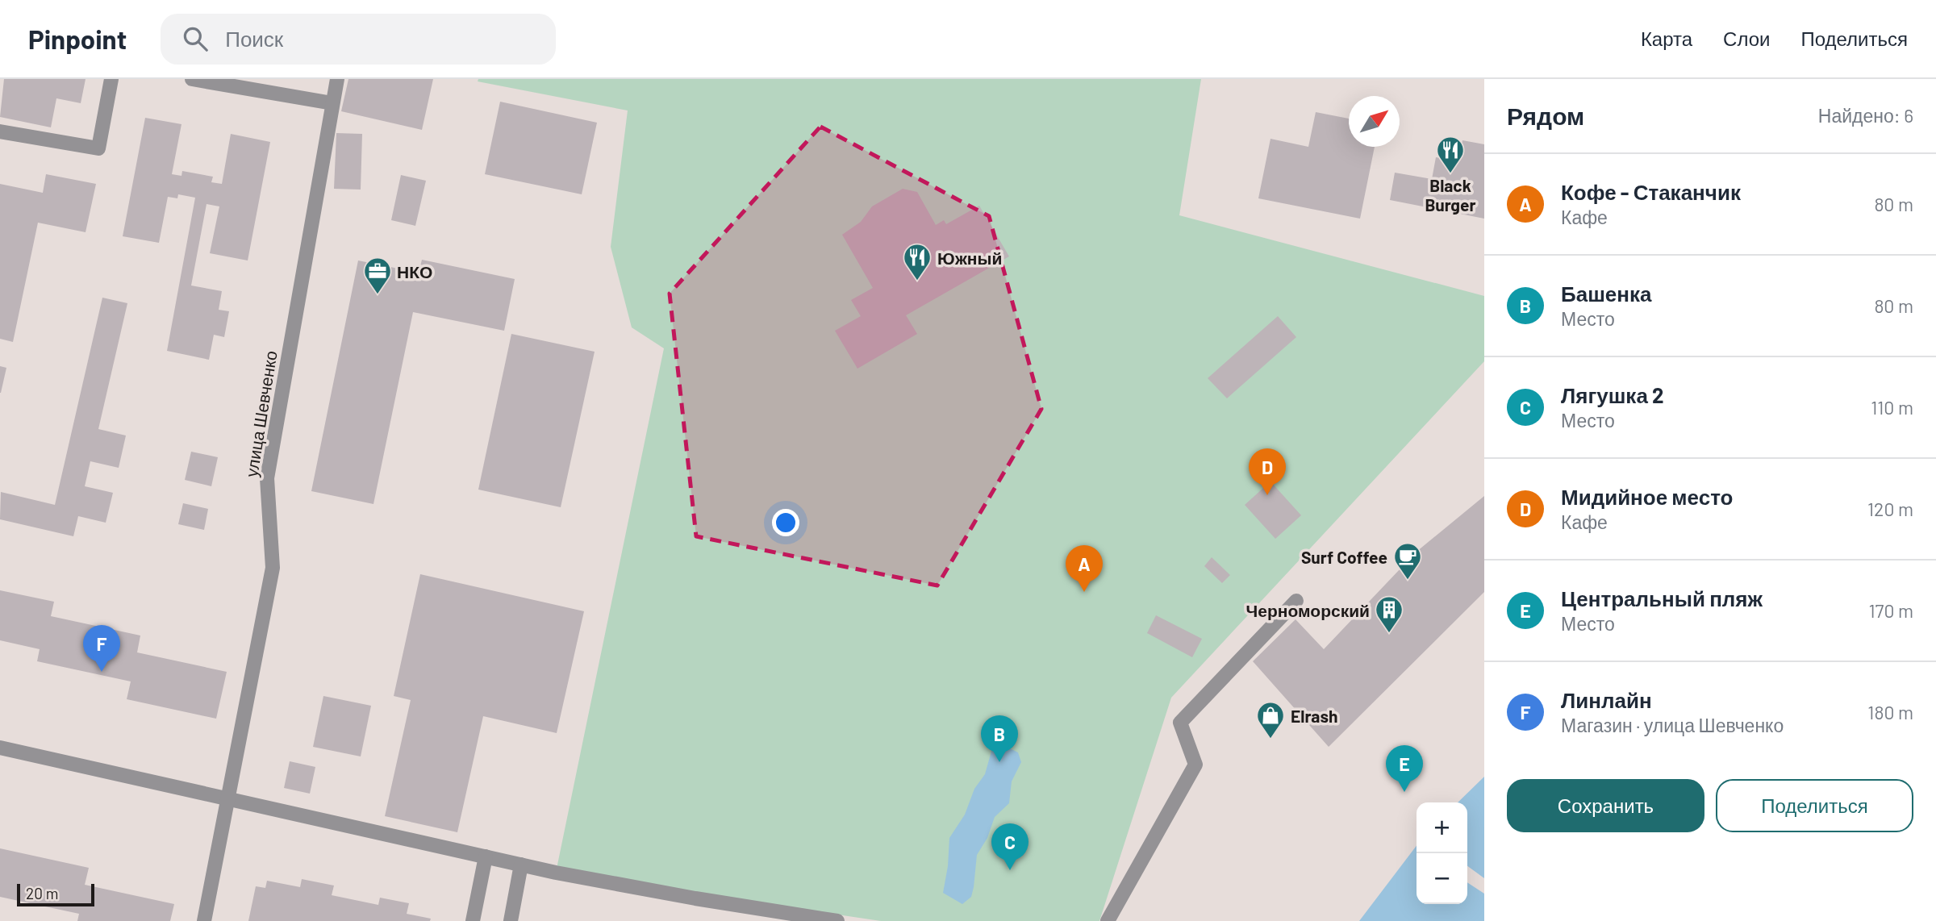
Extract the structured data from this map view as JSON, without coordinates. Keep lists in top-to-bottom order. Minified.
{"streets":{"street":["улица Шевченко"]},"places":{"restaurant":["Black Burger","Южный"],"office":["НКО"],"cafe":["Surf Coffee"],"building":["Черноморский"],"shop":["Elrash"]},"scale_bar":"20 m","north":"top right","page":{"header":"Pinpoint","search":"Поиск","nav":["Карта","Слои","Поделиться"],"heading":["Рядом","Найдено: 6"],"list":[{"mark":"A","name":"Кофе - Стаканчик","note":"Кафе","value":"80 m"},{"mark":"B","name":"Башенка","note":"Место","value":"80 m"},{"mark":"C","name":"Лягушка 2","note":"Место","value":"110 m"},{"mark":"D","name":"Мидийное место","note":"Кафе","value":"120 m"},{"mark":"E","name":"Центральный пляж","note":"Место","value":"170 m"},{"mark":"F","name":"Линлайн","note":"Магазин · улица Шевченко","value":"180 m"}],"pins":["D","A","F","B","E","C"],"buttons":["Сохранить","Поделиться"],"map_buttons":["+","−"],"scale":"20 m"}}
